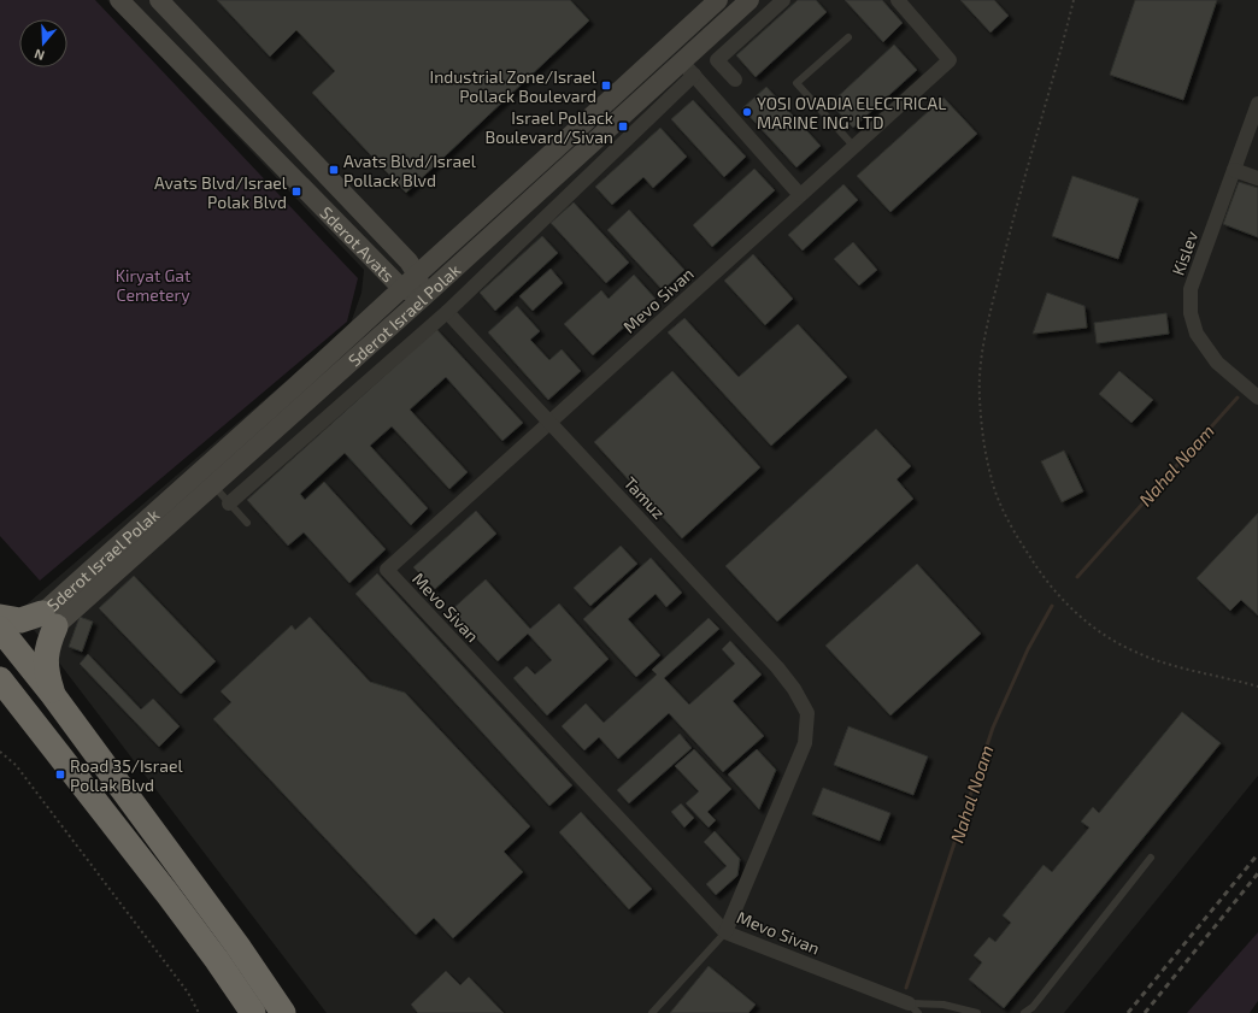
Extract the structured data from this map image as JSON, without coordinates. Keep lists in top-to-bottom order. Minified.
{"streets":{"street":["Sderot Avats","Kislev","Mevo Sivan","Sderot Israel Polak","Tamuz"]},"crossings":[["Sderot Avats","Sderot Israel Polak"],["Mevo Sivan","Tamuz"]],"water":["Nahal Noam"],"parks":["Kiryat Gat Cemetery"],"places":{"transit":["Industrial Zone/Israel Pollack Boulevard","Israel Pollack Boulevard/Sivan","Avats Blvd/Israel Pollack Blvd","Avats Blvd/Israel Polak Blvd","Road 35/Israel Pollak Blvd"],"other":["YOSI OVADIA ELECTRICAL MARINE ING' LTD"]},"north":"bottom"}
